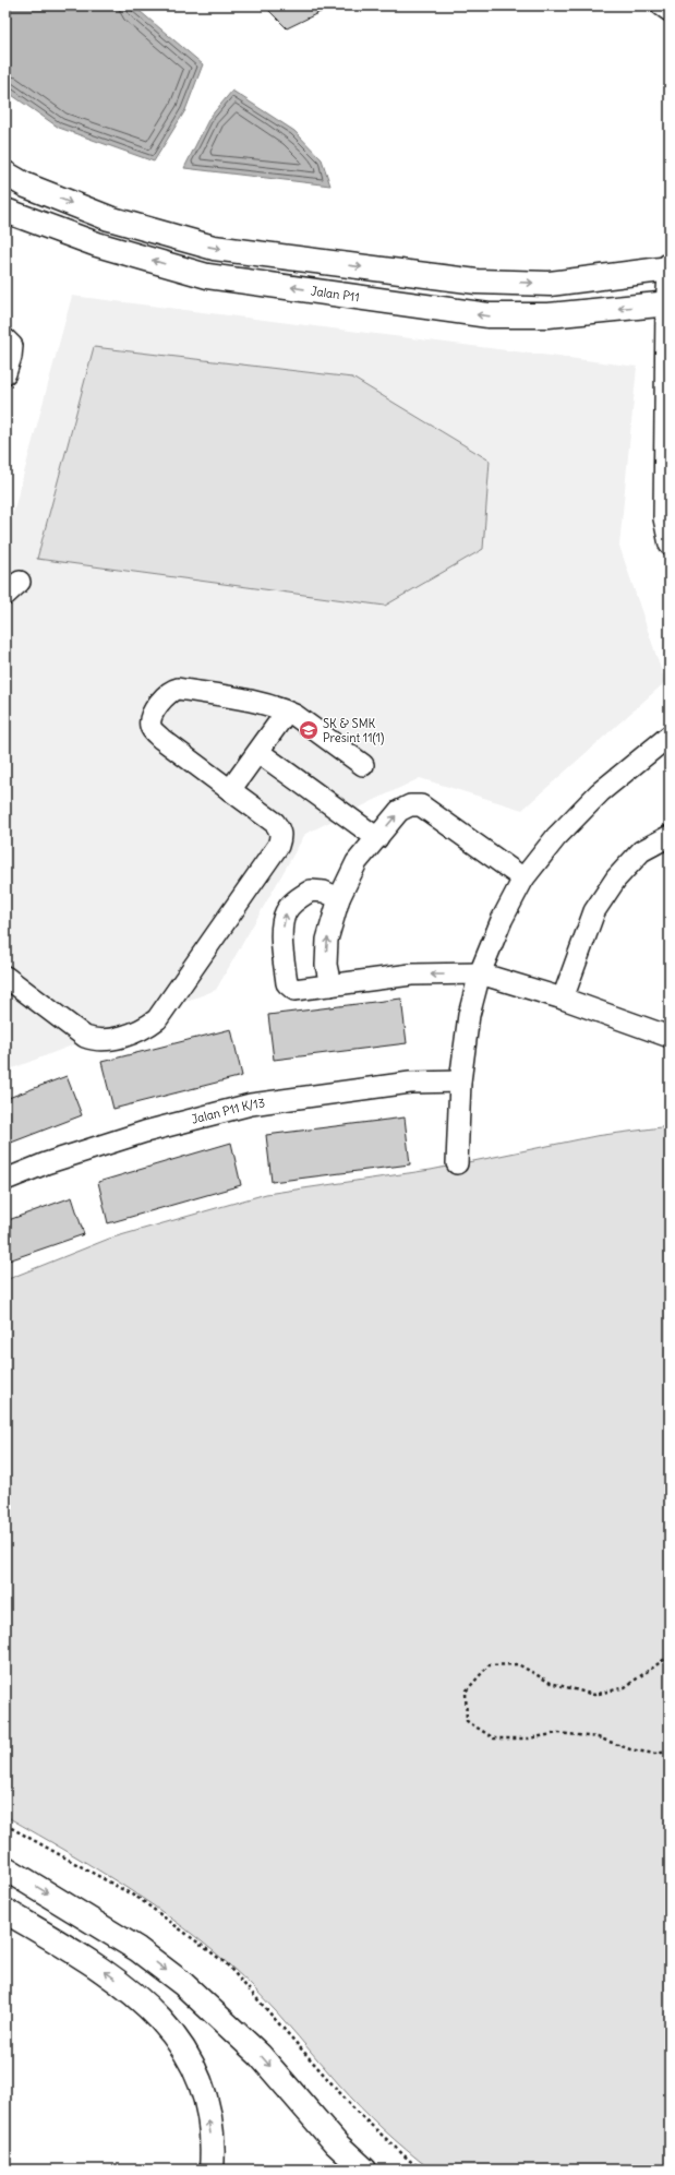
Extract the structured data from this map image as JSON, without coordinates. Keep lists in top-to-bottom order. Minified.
{"streets":{"main road":["Jalan P11"],"street":["Jalan P11 K/13"]},"places":{"school or university":["SK & SMK Presint 11(1)"]}}
